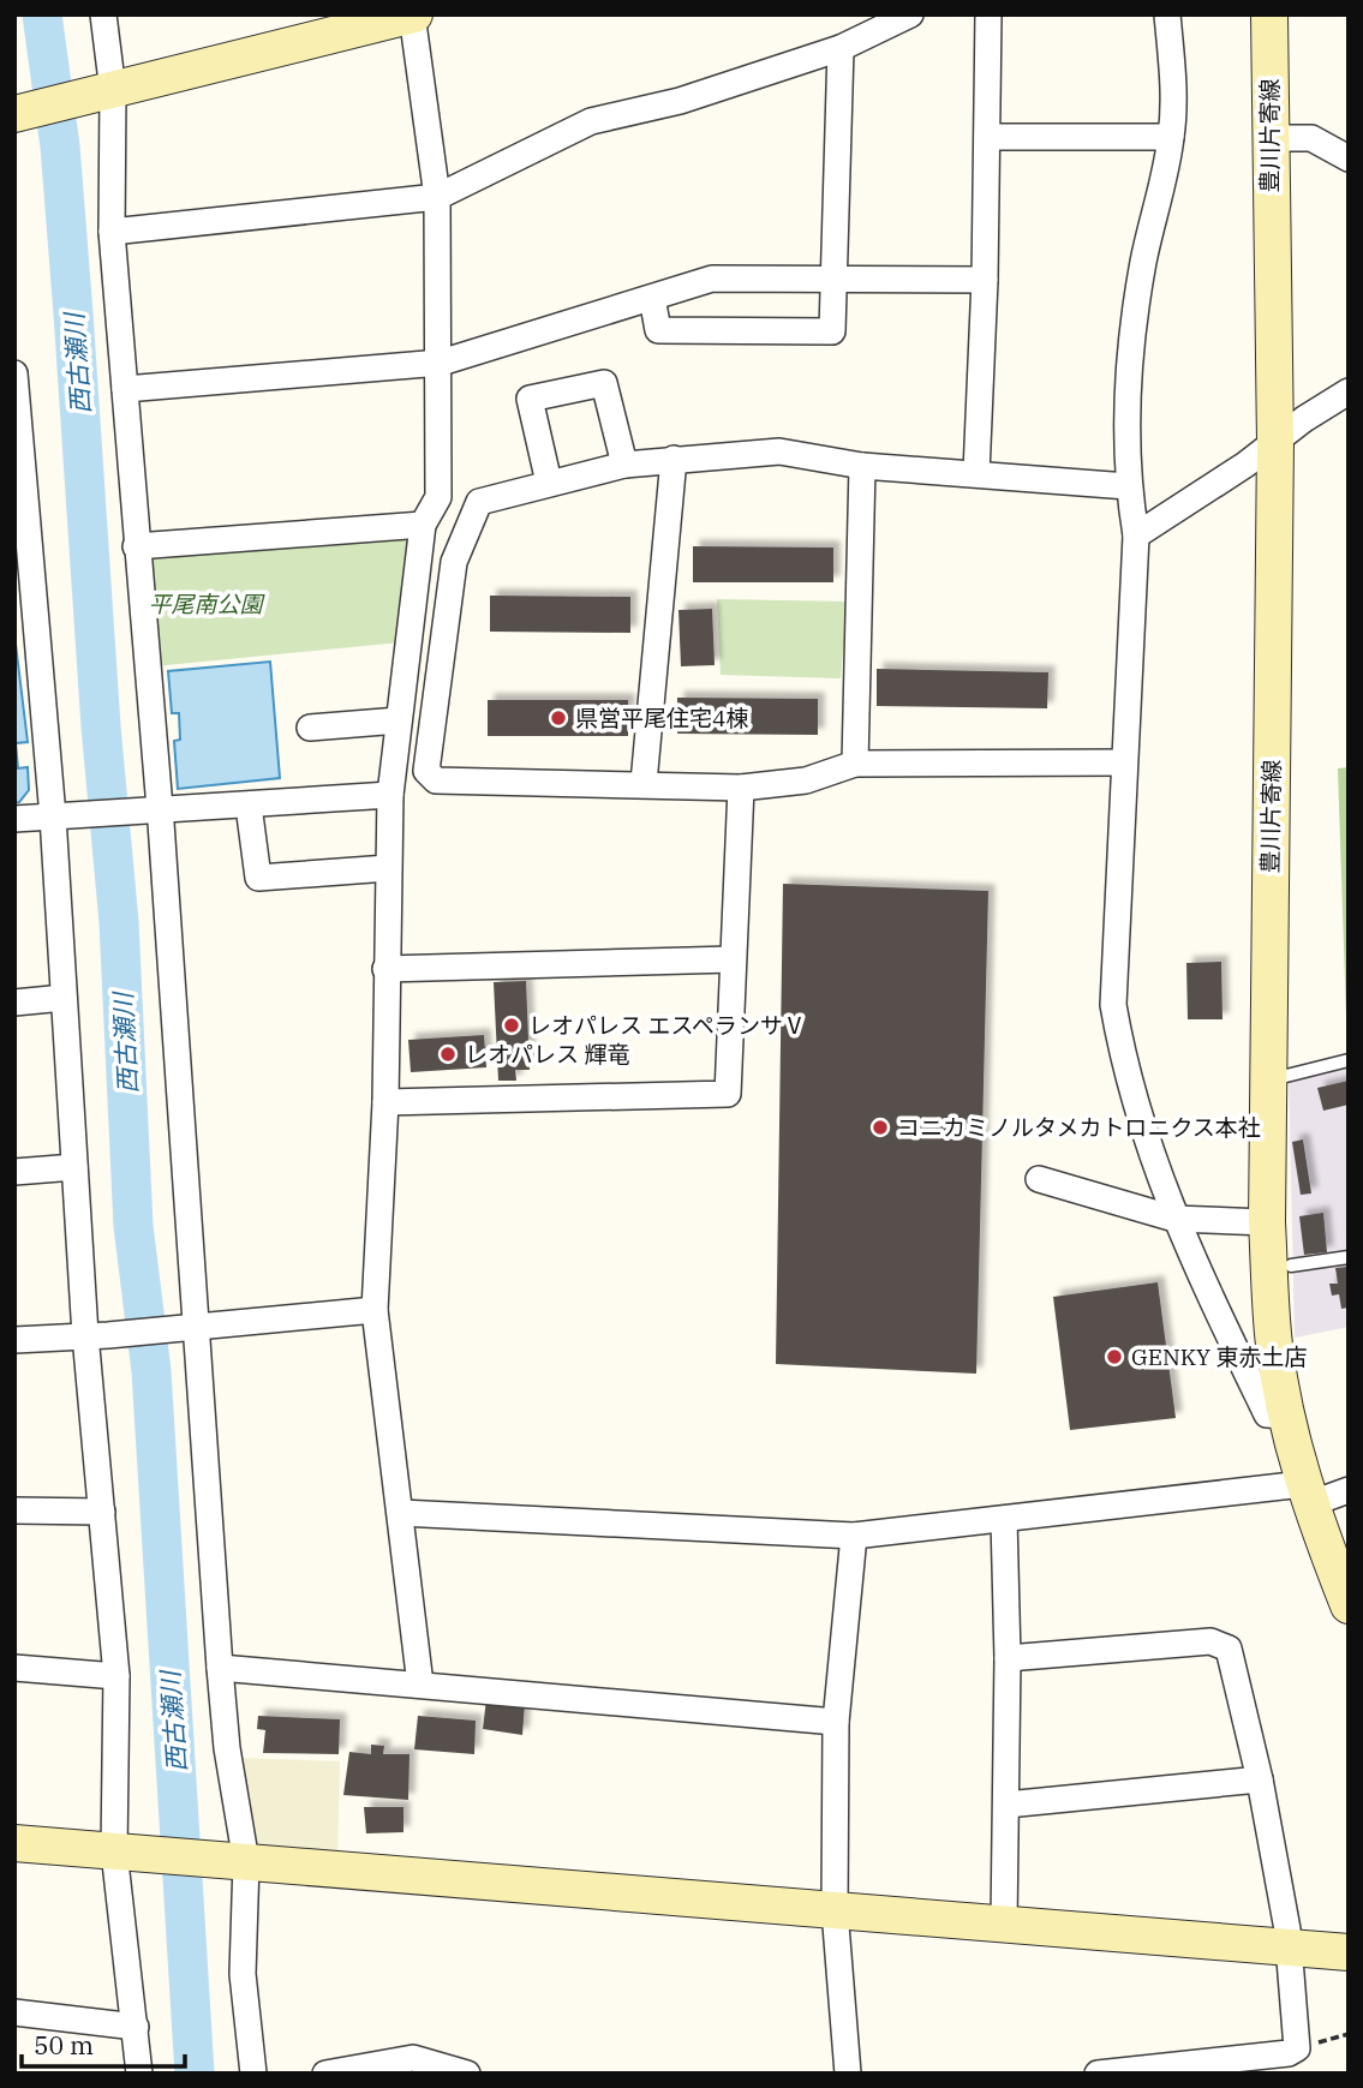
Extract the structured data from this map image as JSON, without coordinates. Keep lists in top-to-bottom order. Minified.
{"streets":{"street":["豊川片寄線"]},"water":["西古瀬川"],"parks":["平尾南公園"],"places":["県営平尾住宅4棟","レオパレス エスペランサⅤ","レオパレス 輝竜","コニカミノルタメカトロニクス本社","GENKY 東赤土店"],"scale_bar":"50 m"}
